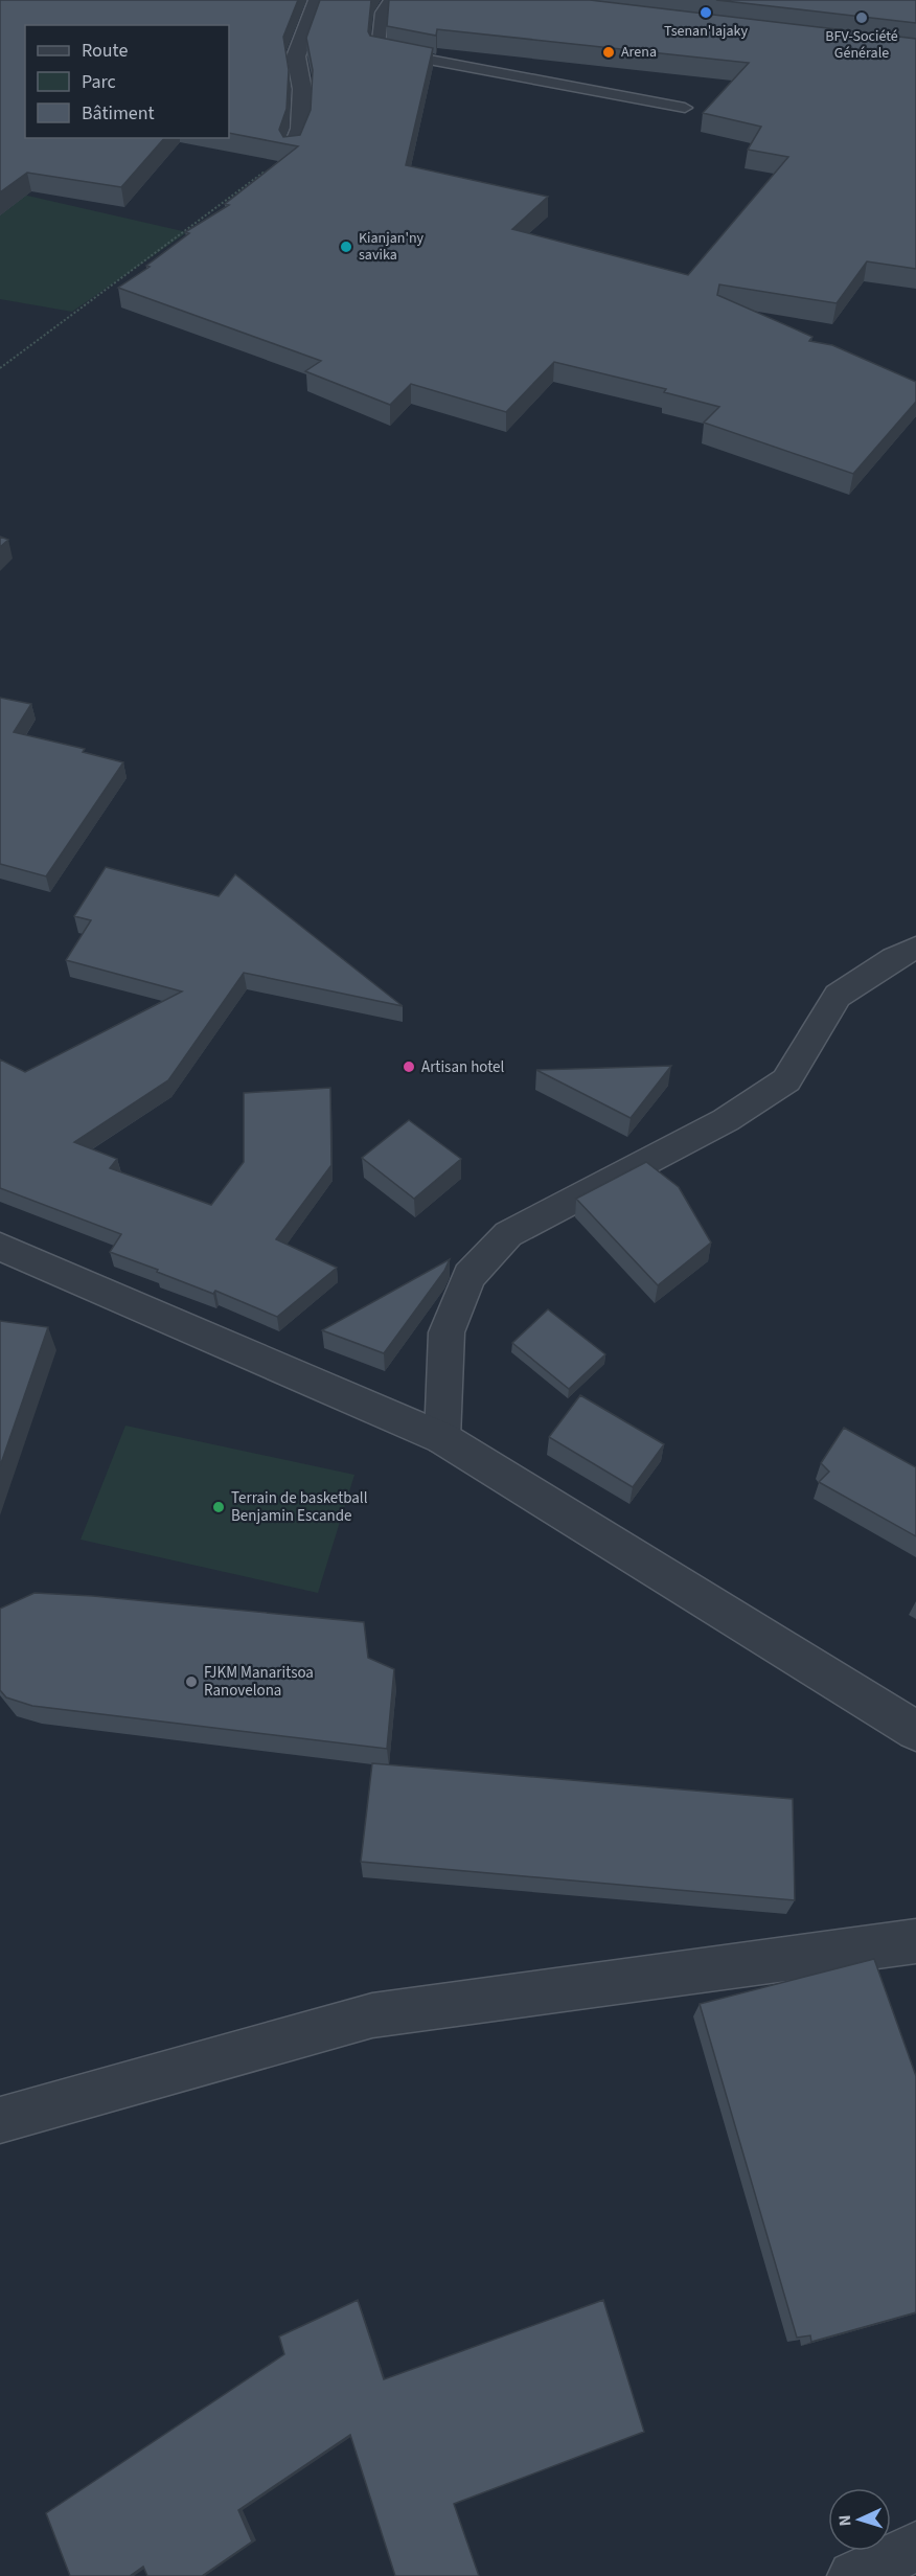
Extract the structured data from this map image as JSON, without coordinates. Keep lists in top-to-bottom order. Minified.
{"places":["Tsenan'Iajaky","BFV-Société Générale","Arena","Kianjan'ny savika","Artisan hotel","Terrain de basketball Benjamin Escande","FJKM Manaritsoa Ranovelona"],"legend":["Route","Parc","Bâtiment"],"north":"left"}
